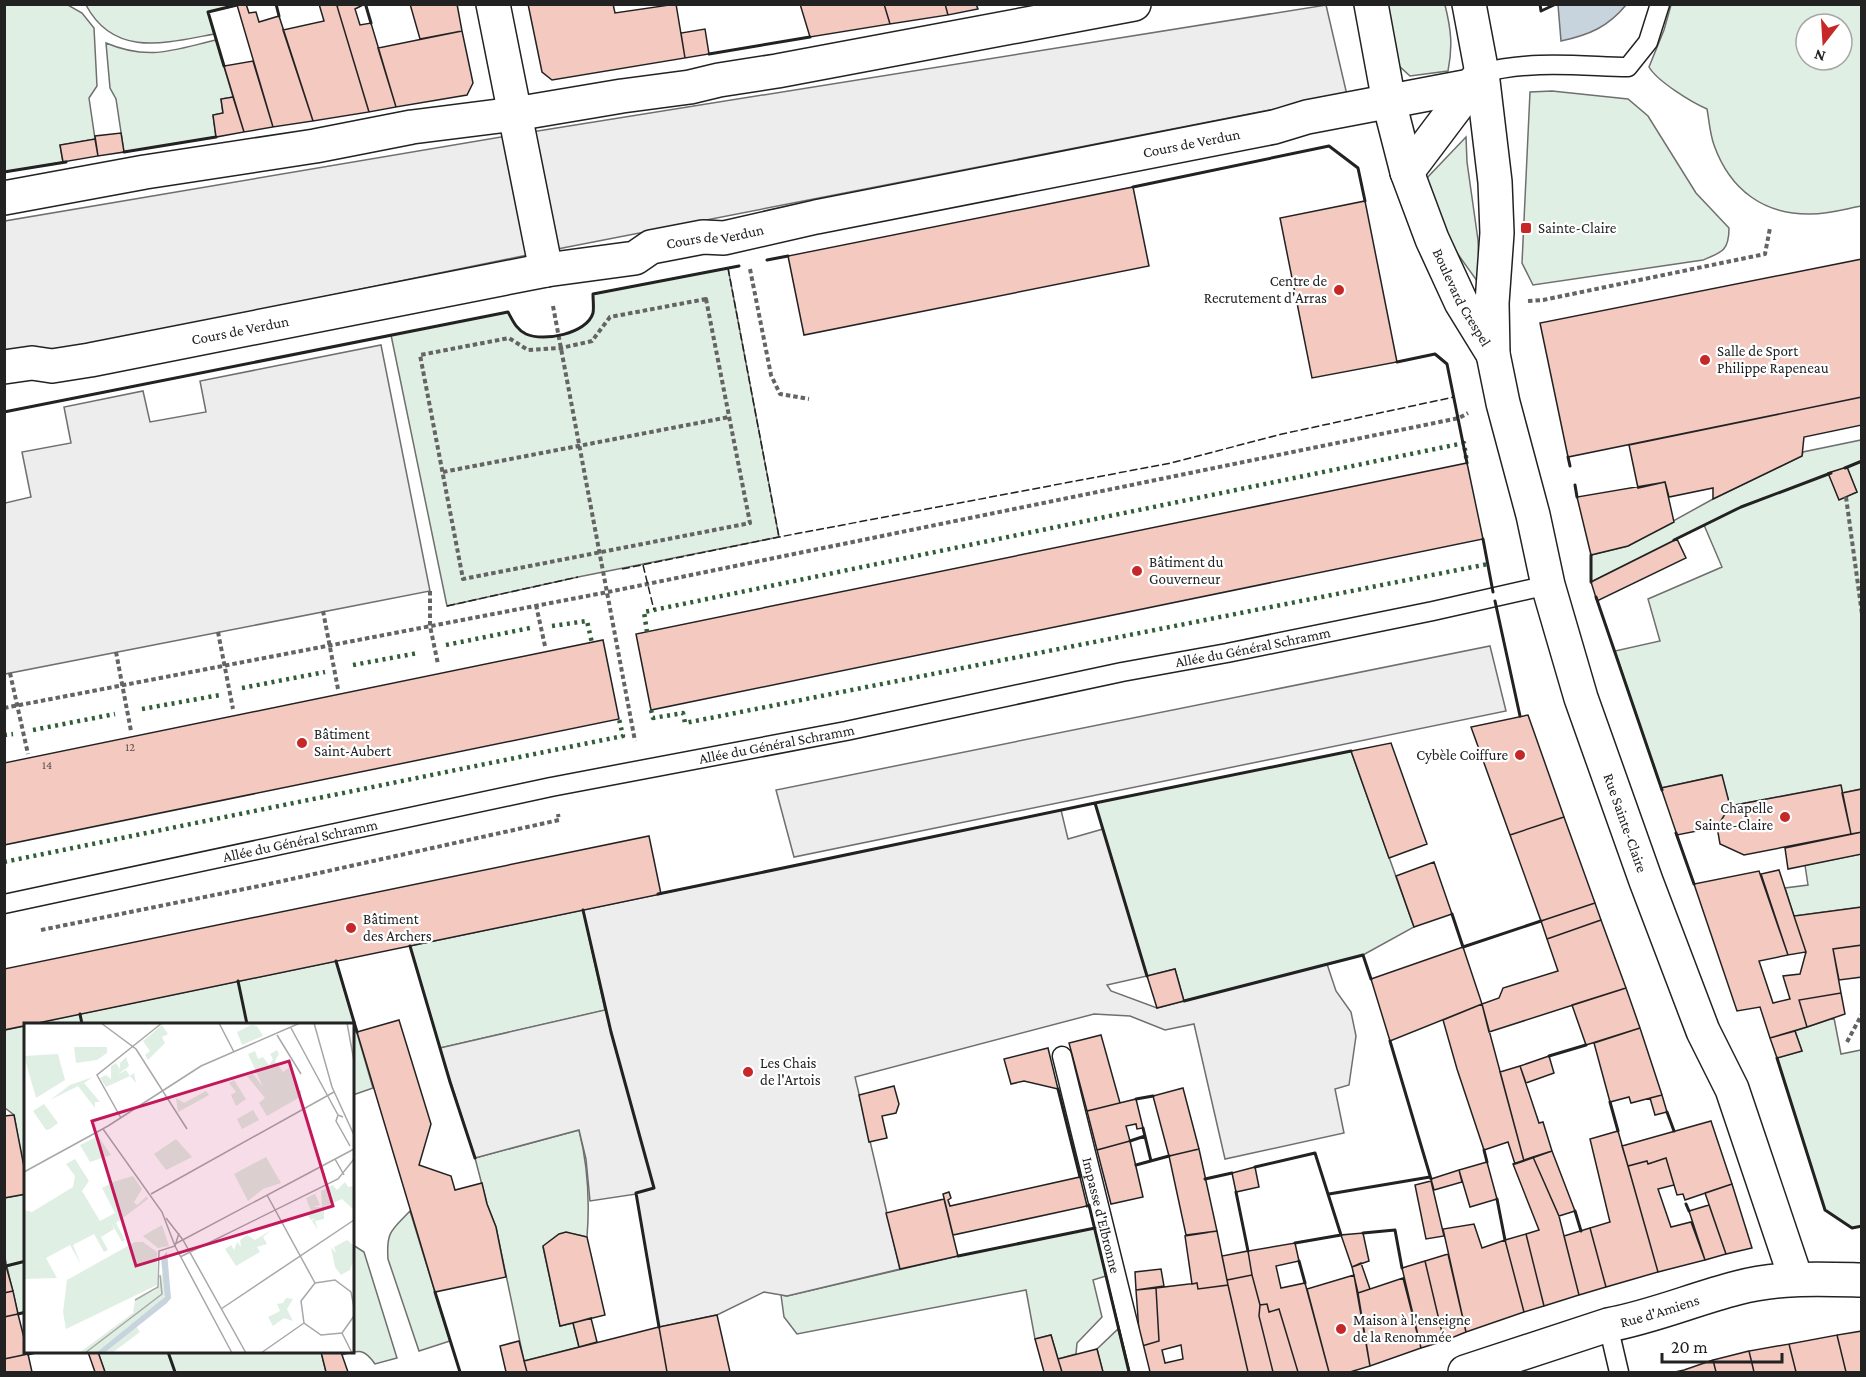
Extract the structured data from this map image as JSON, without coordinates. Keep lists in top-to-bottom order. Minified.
{"streets":{"street":["Cours de Verdun","Boulevard Crespel","Rue Sainte-Claire","Rue d'Amiens"],"lane":["Allée du Général Schramm","Impasse d'Elbronne"]},"crossings":[["Cours de Verdun","Boulevard Crespel"],["Boulevard Crespel","Rue Sainte-Claire"],["Allée du Général Schramm","Rue Sainte-Claire"],["Rue Sainte-Claire","Rue d'Amiens"]],"places":{"transit":["Sainte-Claire"],"other":["Centre de Recrutement d'Arras","Salle de Sport Philippe Rapeneau","Bâtiment du Gouverneur","Bâtiment Saint-Aubert","Cybèle Coiffure","Chapelle Sainte-Claire","Bâtiment des Archers","Les Chais de l'Artois","Maison à l'enseigne de la Renommée"]},"house_numbers":["12","14"],"scale_bar":"20 m","north":"bottom"}
